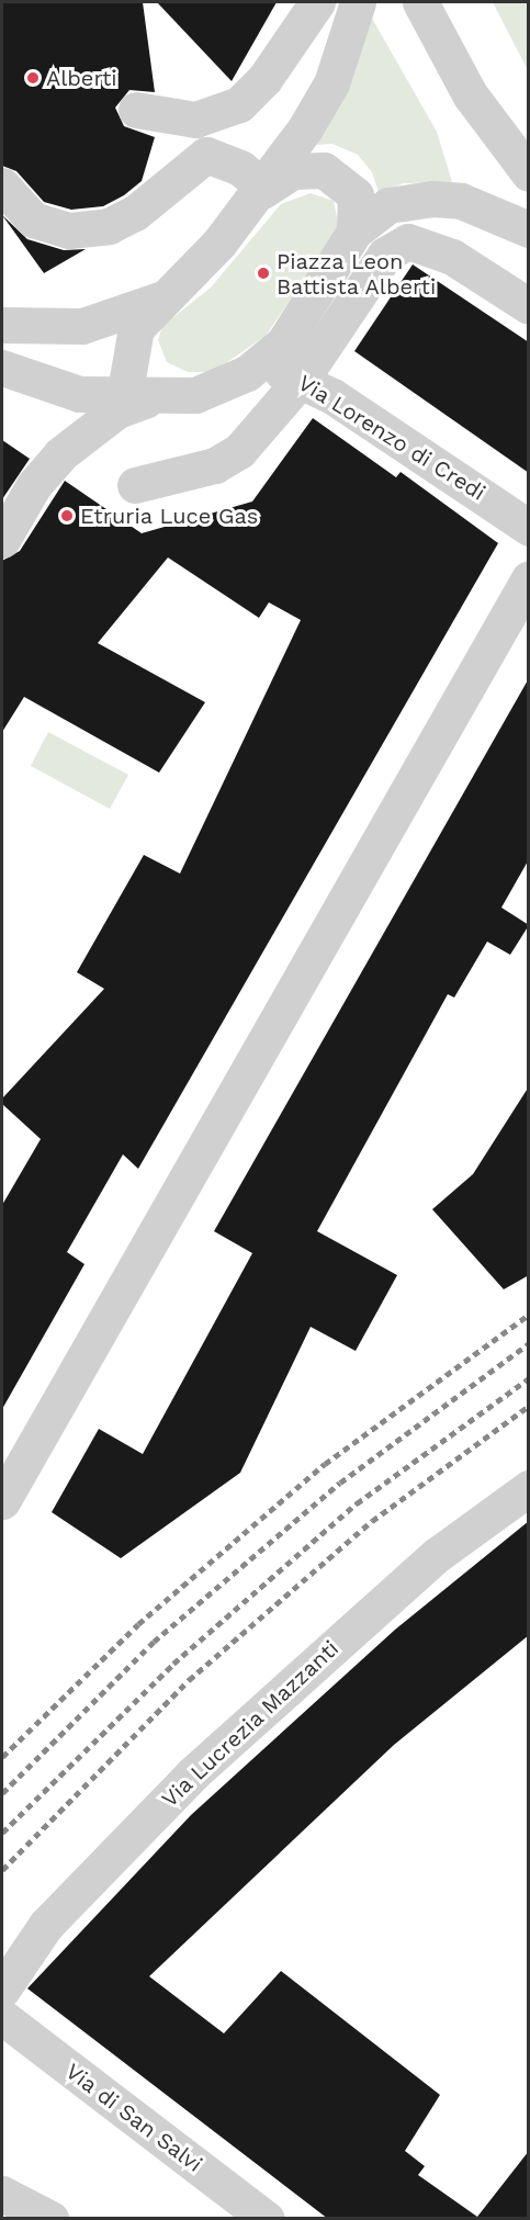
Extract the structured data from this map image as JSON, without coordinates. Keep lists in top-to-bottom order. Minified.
{"streets":{"street":["Via Lorenzo di Credi","Via Lucrezia Mazzanti","Via di San Salvi"]},"places":["Alberti","Piazza Leon Battista Alberti","Etruria Luce Gas"]}
